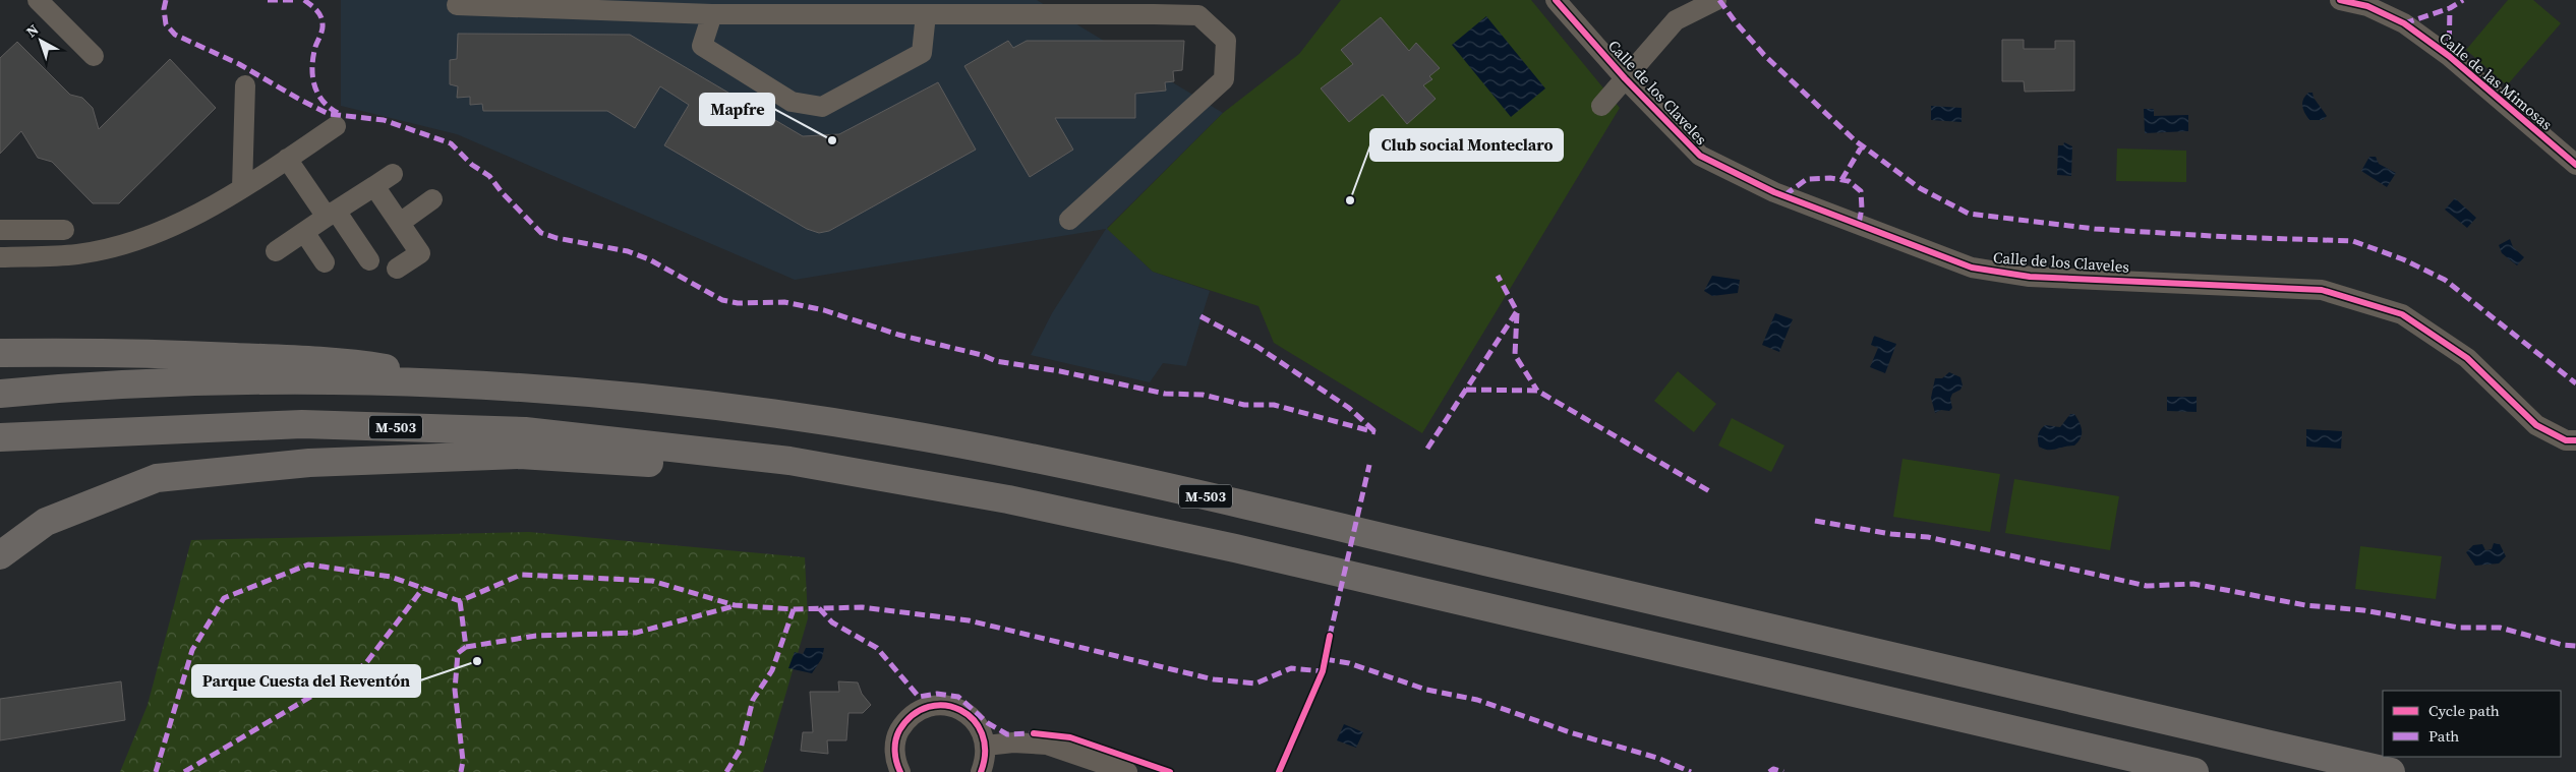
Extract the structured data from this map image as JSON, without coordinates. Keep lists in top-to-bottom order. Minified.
{"streets":{"highway":["M-503"],"street":["Calle de las Mimosas","Calle de los Claveles"]},"places":["Mapfre","Club social Monteclaro","Parque Cuesta del Reventón"],"legend":["Cycle path","Path"],"north":"top left"}
